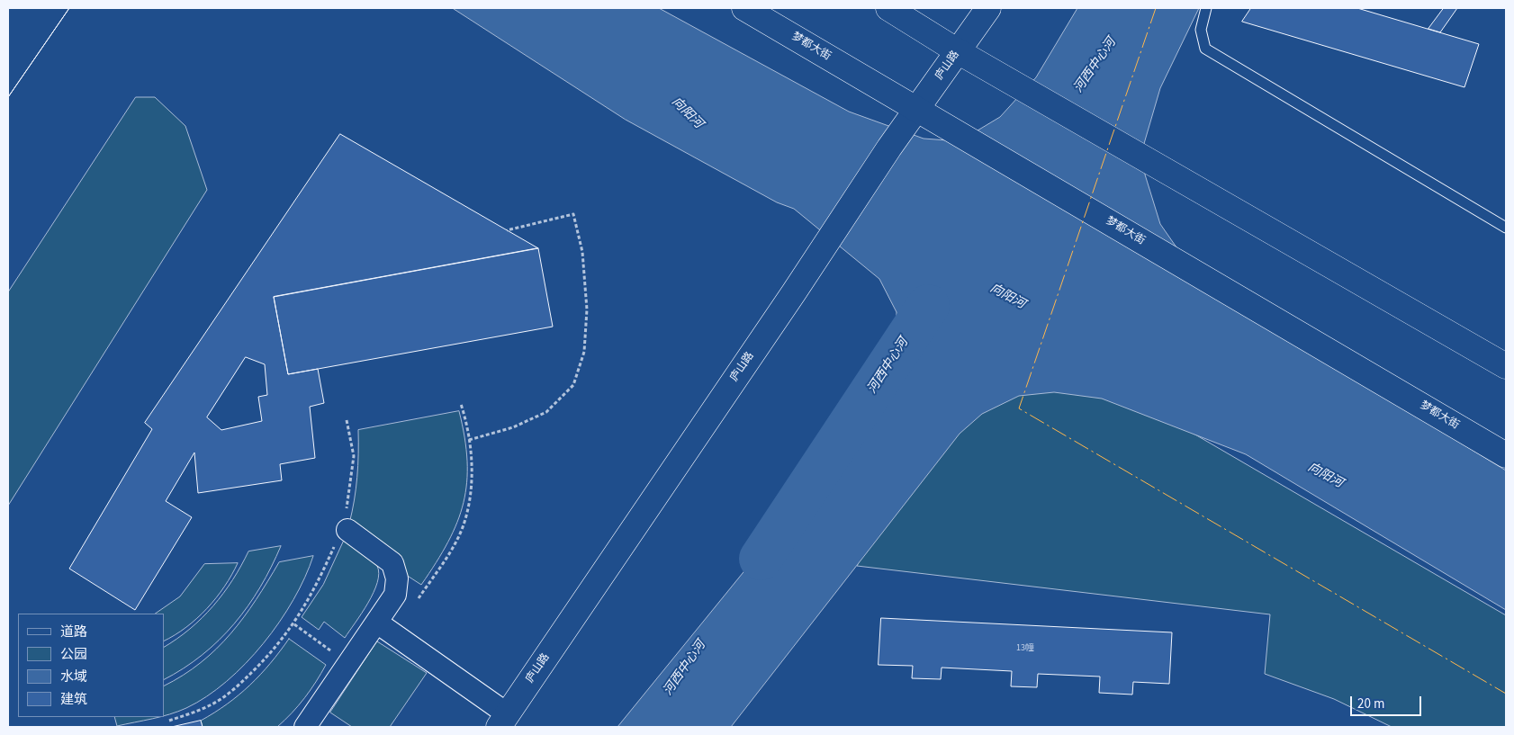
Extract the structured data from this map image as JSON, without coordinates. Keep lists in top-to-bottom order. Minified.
{"streets":{"main road":["梦都大街","庐山路"]},"crossings":[["梦都大街","庐山路"]],"water":["河西中心河","向阳河"],"house_numbers":["13幢"],"legend":["道路","公园","水域","建筑"],"scale_bar":"20 m"}
